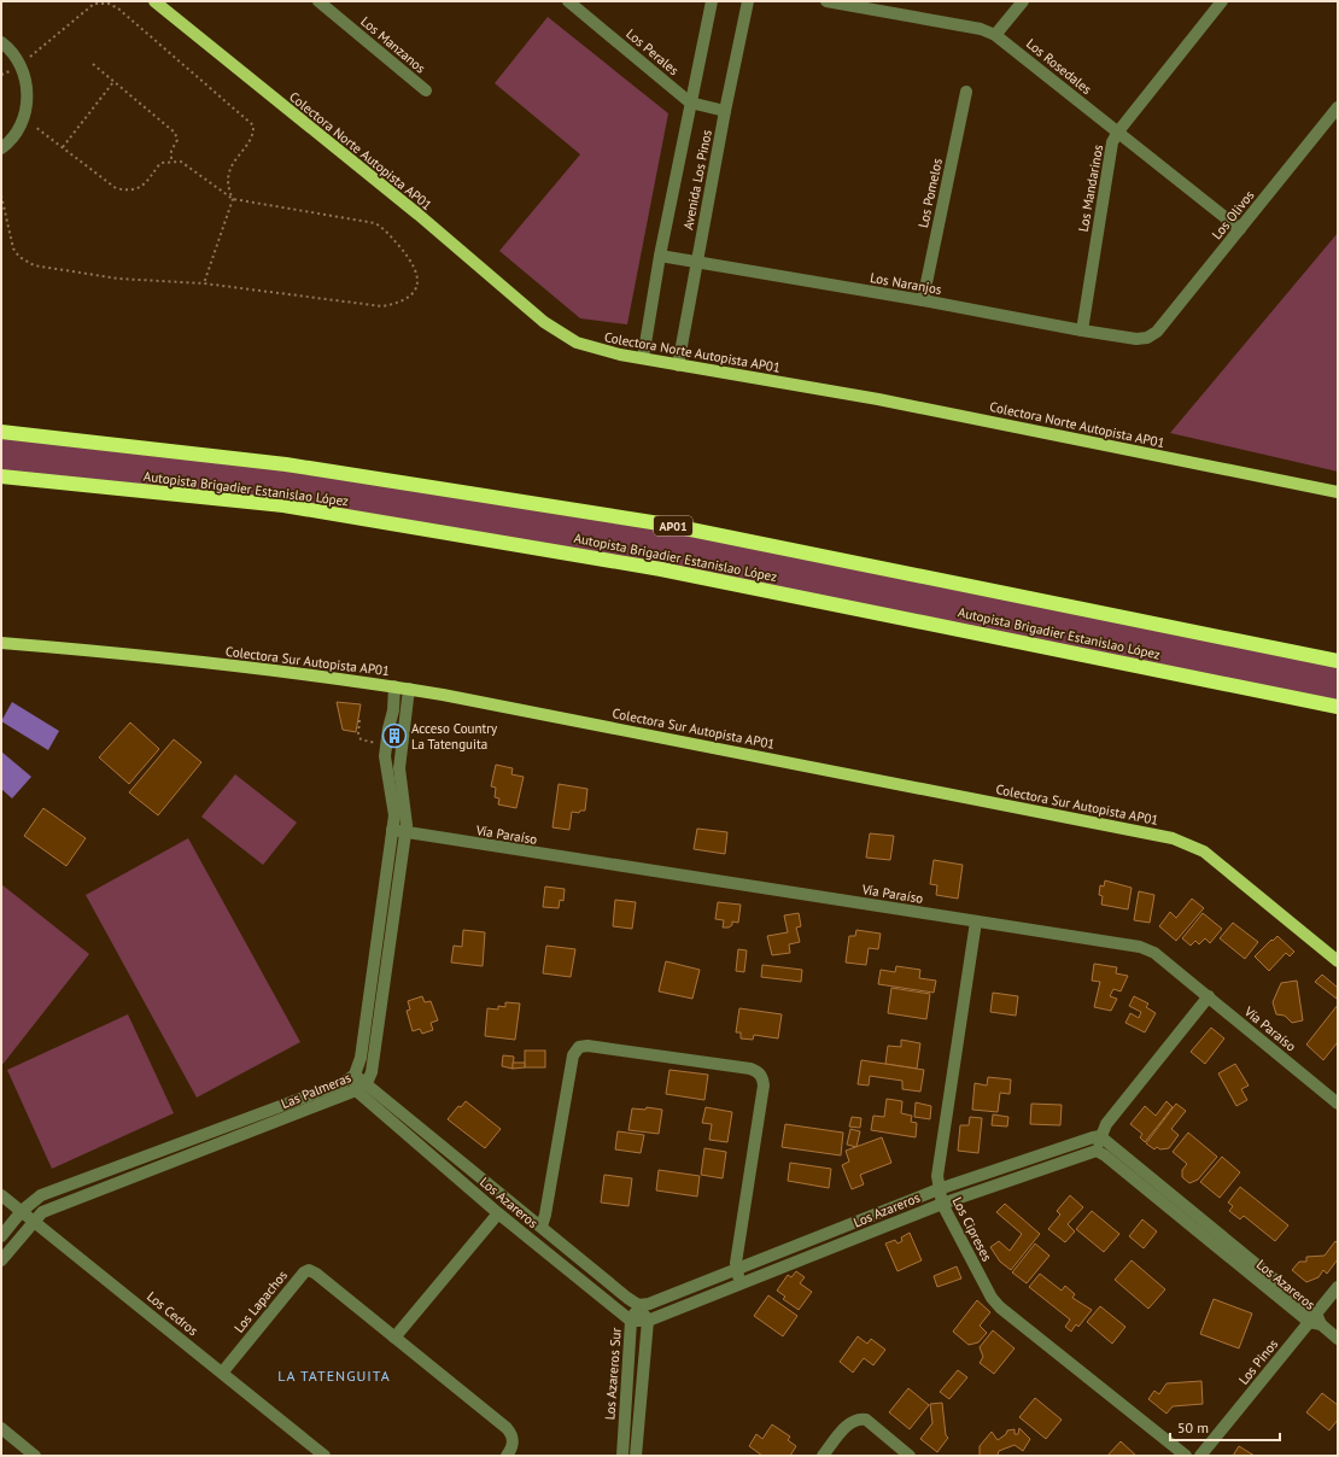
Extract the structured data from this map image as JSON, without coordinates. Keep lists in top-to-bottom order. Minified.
{"streets":{"highway":["Autopista Brigadier Estanislao López","AP01"],"main road":["Colectora Norte Autopista AP01","Colectora Sur Autopista AP01"],"street":["Los Manzanos","Los Perales","Los Rosedales","Avenida Los Pinos","Los Mandarinos","Los Pomelos","Los Olivos","Los Naranjos","Vía Paraíso","Las Palmeras","Los Azareros","Los Cipreses","Los Lapachos","Los Cedros","Los Pinos","Los Azareros Sur"]},"crossings":[["Los Perales","Avenida Los Pinos"],["Los Rosedales","Los Mandarinos"],["Los Rosedales","Los Olivos"],["Colectora Norte Autopista AP01","Avenida Los Pinos"],["Avenida Los Pinos","Los Naranjos"],["Los Mandarinos","Los Naranjos"],["Los Pomelos","Los Naranjos"],["Los Olivos","Los Naranjos"],["Colectora Sur Autopista AP01","Las Palmeras"],["Vía Paraíso","Las Palmeras"],["Vía Paraíso","Los Cipreses"],["Las Palmeras","Los Azareros"],["Las Palmeras","Los Cedros"],["Los Azareros","Los Cipreses"],["Los Azareros","Los Pinos"],["Los Azareros","Los Azareros Sur"],["Los Lapachos","Los Cedros"]],"districts":["LA TATENGUITA"],"places":{"building":["Acceso Country La Tatenguita"]},"scale_bar":"50 m"}
